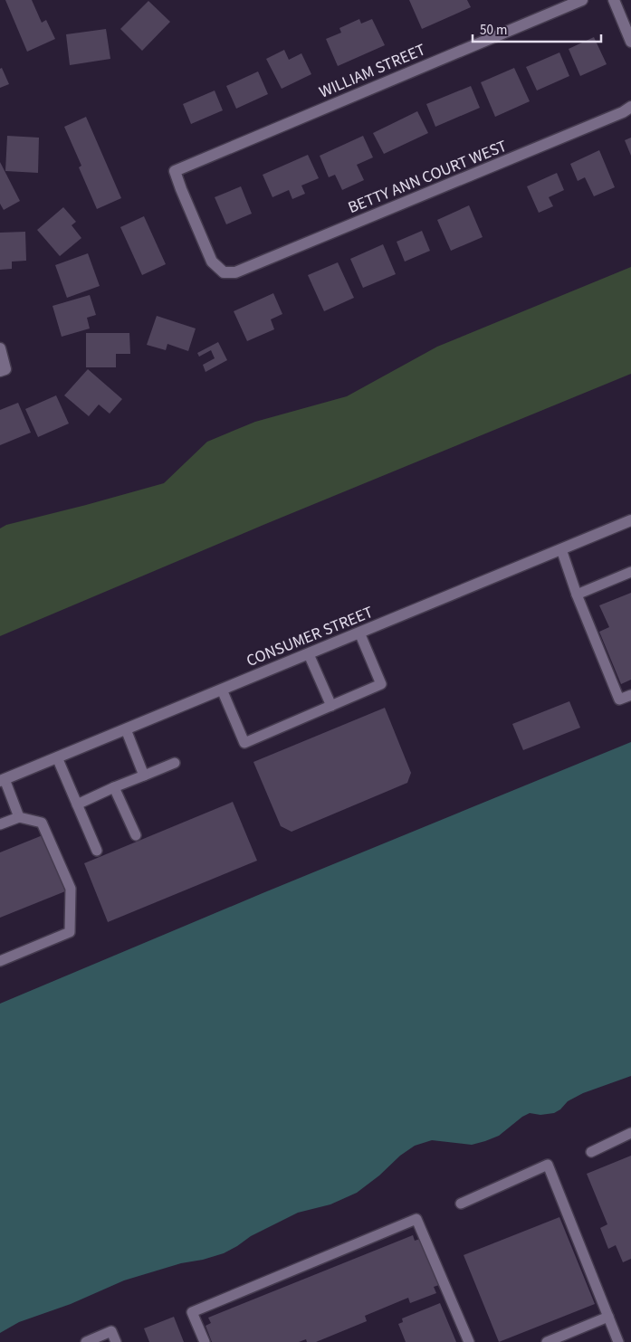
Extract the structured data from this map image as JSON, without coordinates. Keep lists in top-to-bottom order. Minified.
{"streets":{"street":["WILLIAM STREET","BETTY ANN COURT WEST","CONSUMER STREET"]},"crossings":[["WILLIAM STREET","BETTY ANN COURT WEST"]],"scale_bar":"50 m"}
